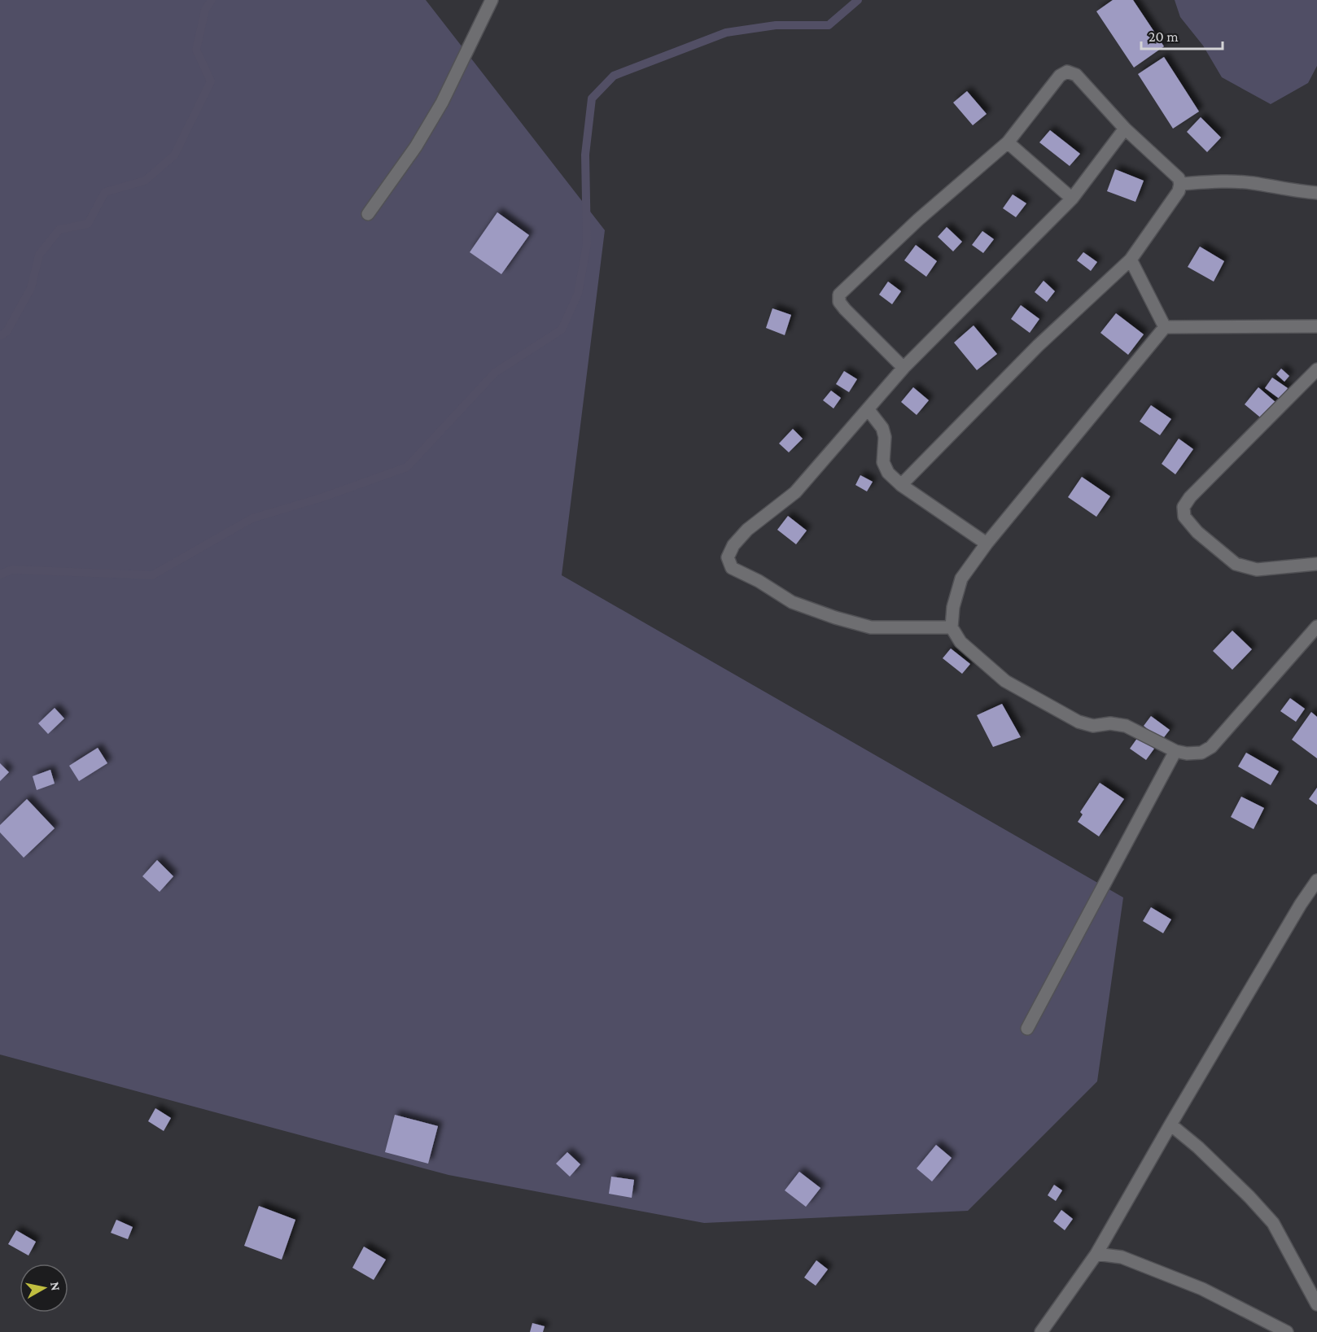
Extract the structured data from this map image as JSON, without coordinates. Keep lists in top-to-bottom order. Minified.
{"scale_bar":"20 m","north":"right"}
